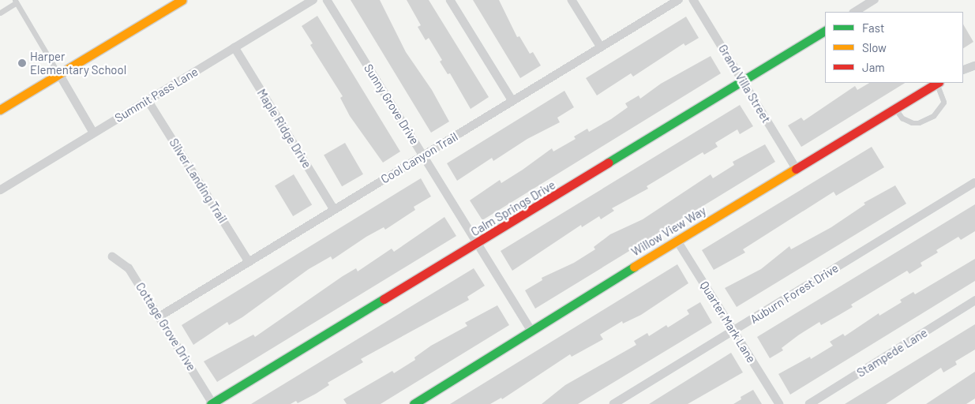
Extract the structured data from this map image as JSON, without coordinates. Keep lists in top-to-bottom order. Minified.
{"streets":{"street":["Grand Villa Street","Summit Pass Lane","Sunny Grove Drive","Maple Ridge Drive","Cool Canyon Trail","Silver Landing Trail","Calm Springs Drive","Willow View Way","Auburn Forest Drive","Quarter Mark Lane","Cottage Grove Drive","Stampede Lane"]},"crossings":[["Grand Villa Street","Calm Springs Drive"],["Grand Villa Street","Willow View Way"],["Summit Pass Lane","Maple Ridge Drive"],["Summit Pass Lane","Silver Landing Trail"],["Sunny Grove Drive","Cool Canyon Trail"],["Sunny Grove Drive","Calm Springs Drive"],["Sunny Grove Drive","Willow View Way"],["Maple Ridge Drive","Cool Canyon Trail"],["Cool Canyon Trail","Silver Landing Trail"],["Cool Canyon Trail","Cottage Grove Drive"],["Calm Springs Drive","Cottage Grove Drive"],["Willow View Way","Quarter Mark Lane"],["Auburn Forest Drive","Quarter Mark Lane"]],"places":["Harper Elementary School"],"legend":["Fast","Slow","Jam"]}
